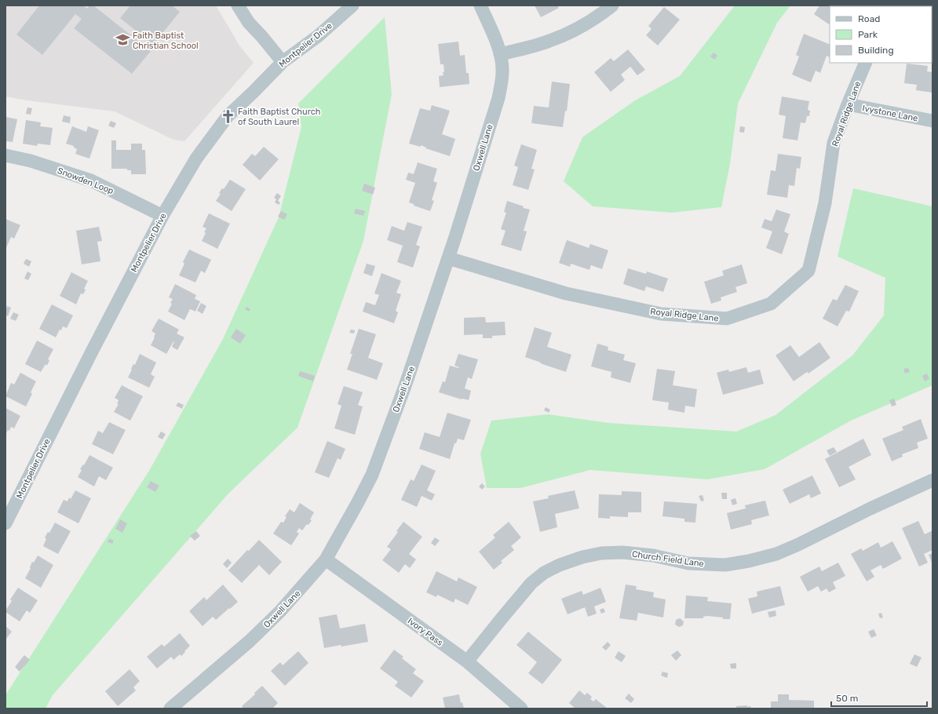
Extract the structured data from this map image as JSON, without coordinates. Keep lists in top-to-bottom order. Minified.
{"streets":{"street":["Montpelier Drive","Ivystone Lane","Royal Ridge Lane","Oxwell Lane","Snowden Loop","Church Field Lane","Ivory Pass"]},"crossings":[["Montpelier Drive","Snowden Loop"],["Ivystone Lane","Royal Ridge Lane"],["Royal Ridge Lane","Oxwell Lane"],["Oxwell Lane","Ivory Pass"],["Church Field Lane","Ivory Pass"]],"places":{"school or university":["Faith Baptist Christian School"],"church":["Faith Baptist Church of South Laurel"]},"legend":["Road","Park","Building"],"scale_bar":"50 m"}
